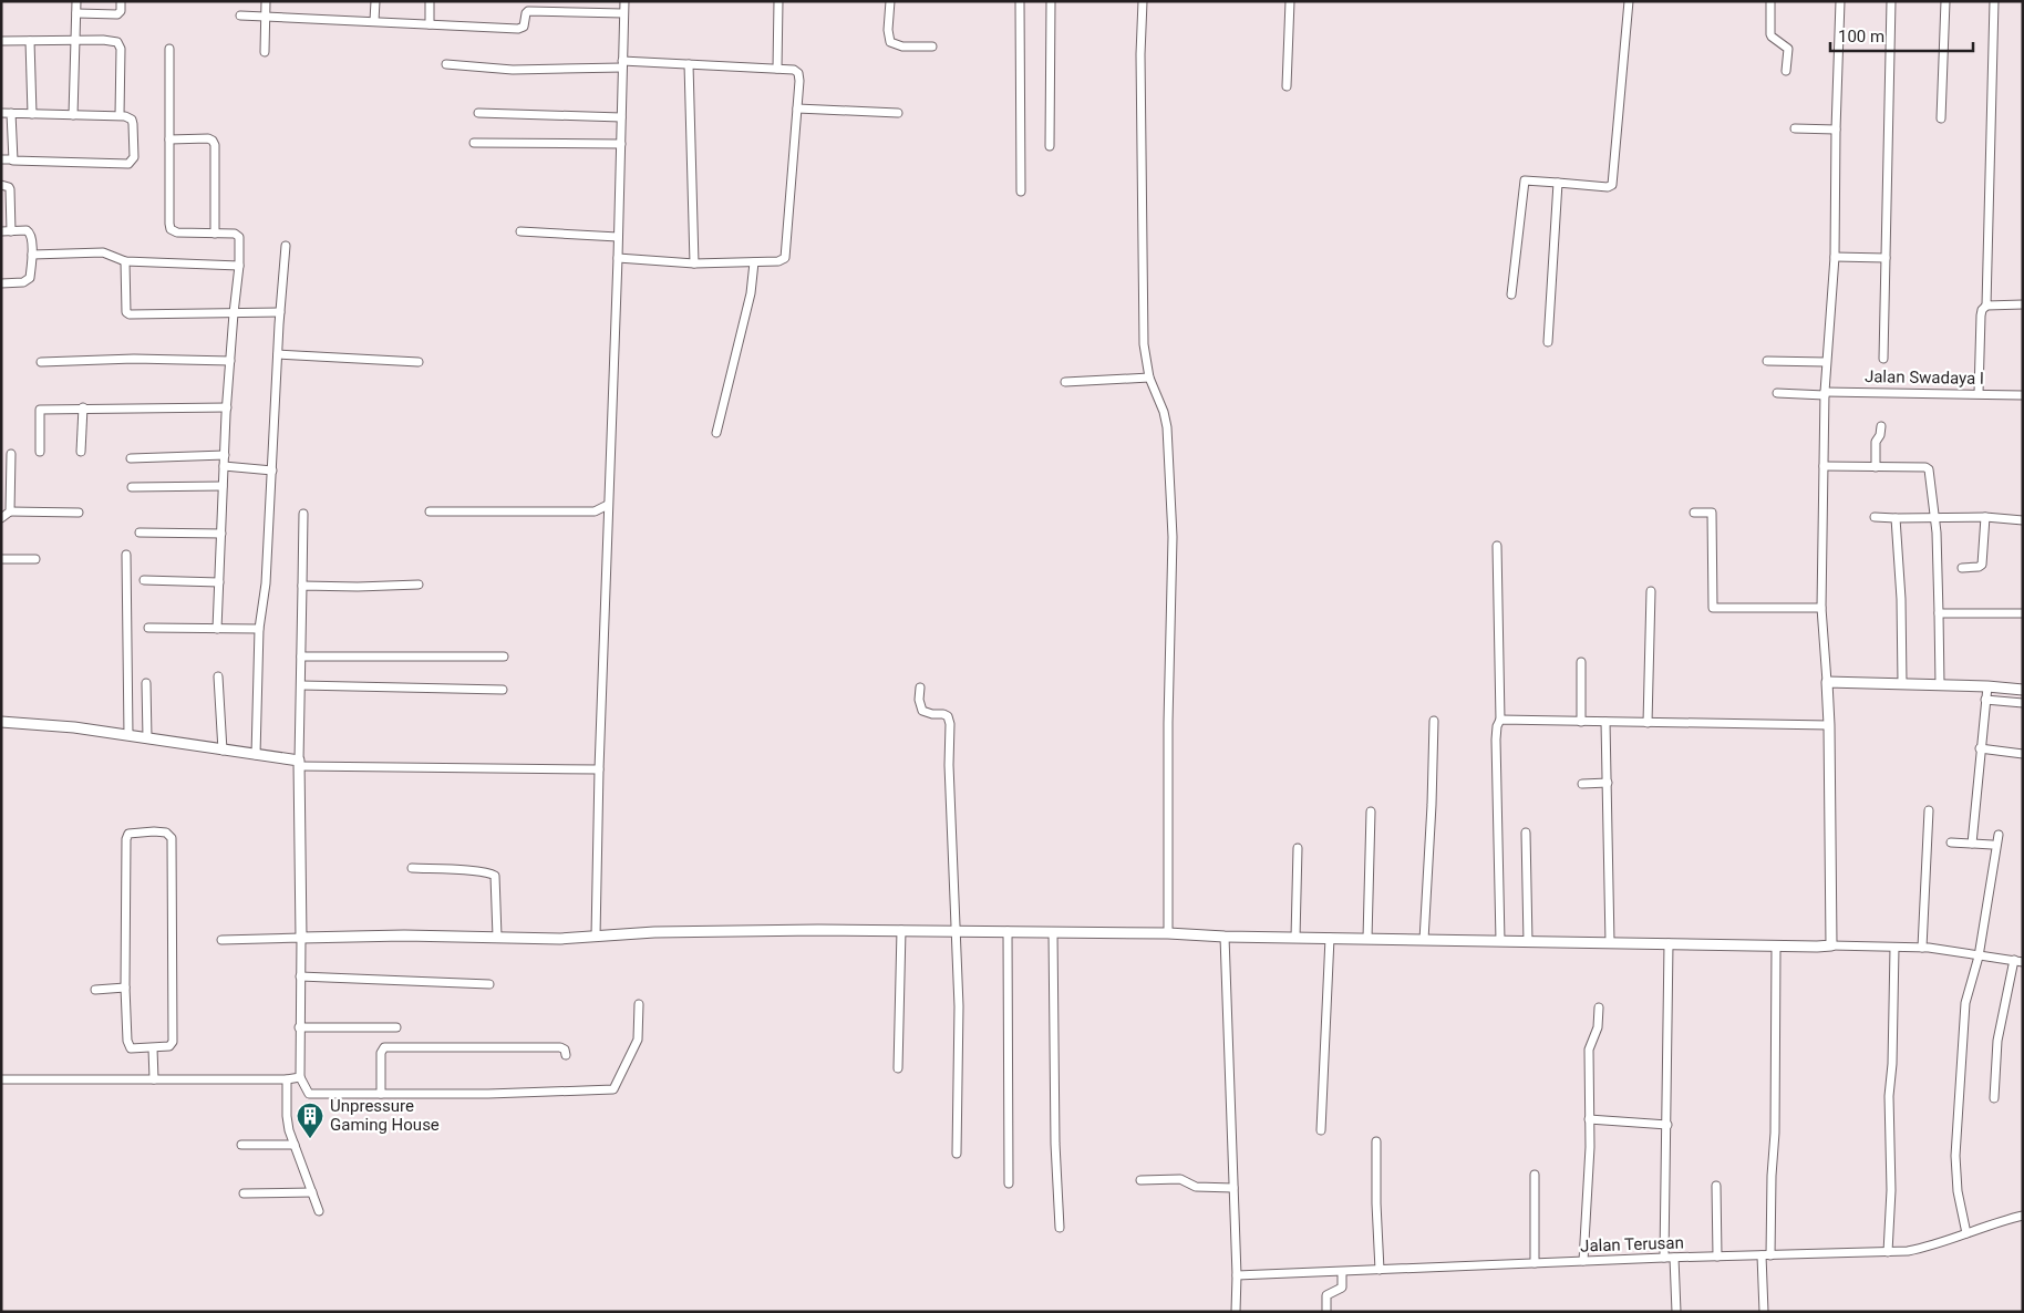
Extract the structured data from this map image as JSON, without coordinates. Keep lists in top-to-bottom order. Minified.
{"streets":{"street":["Jalan Swadaya I","Jalan Terusan"]},"places":{"building":["Unpressure Gaming House"]},"scale_bar":"100 m"}
